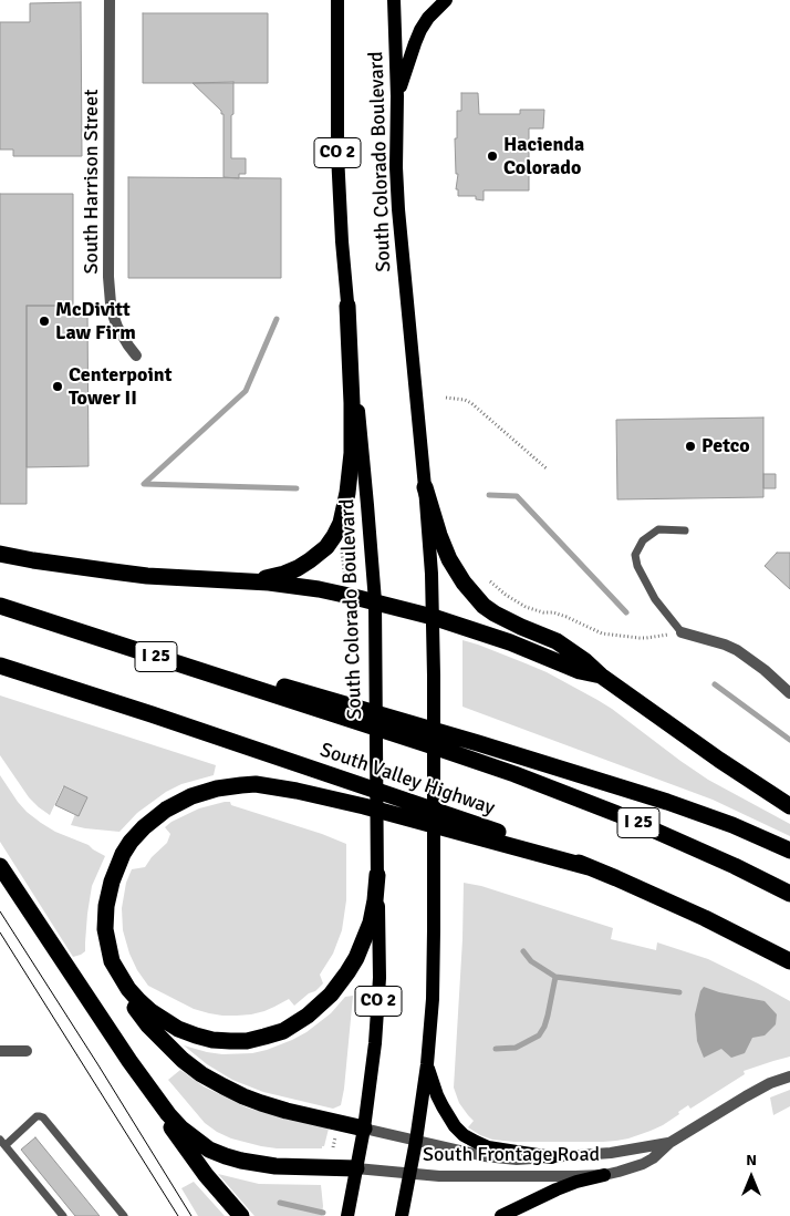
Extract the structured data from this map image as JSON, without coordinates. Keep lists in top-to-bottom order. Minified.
{"streets":{"highway":["I 25","South Valley Highway"],"main road":["CO 2","South Colorado Boulevard"],"street":["South Harrison Street","South Frontage Road"]},"crossings":[["South Colorado Boulevard","South Frontage Road"]],"places":["Hacienda Colorado","McDivitt Law Firm","Centerpoint Tower II","Petco"],"north":"top"}
